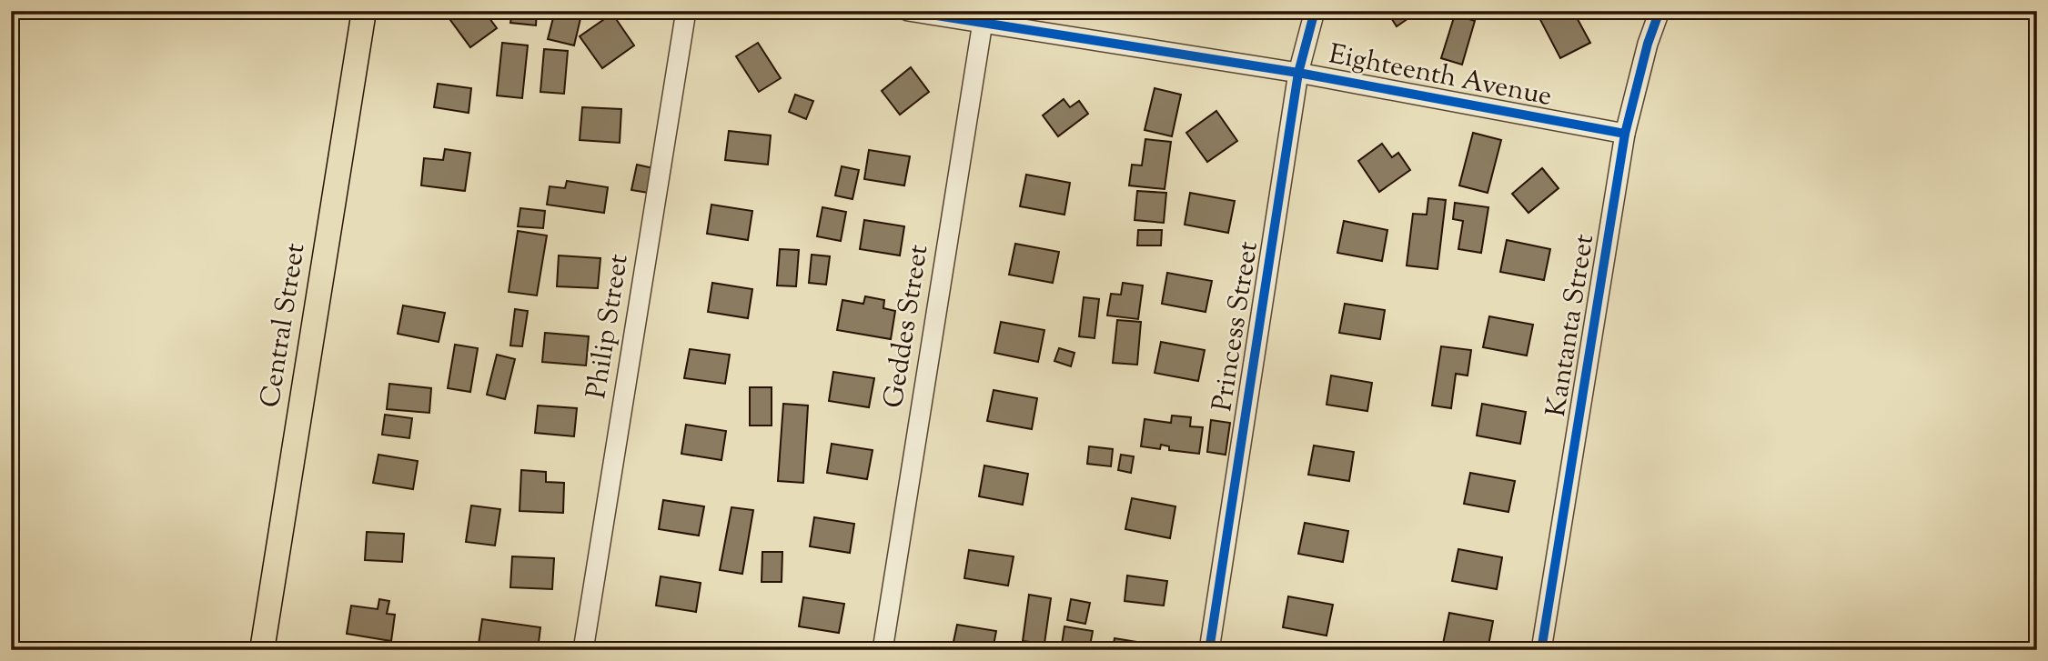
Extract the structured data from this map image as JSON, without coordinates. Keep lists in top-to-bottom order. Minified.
{"streets":{"main road":["Central Street"],"street":["Eighteenth Avenue","Kantanta Street","Philip Street","Geddes Street","Princess Street"]},"crossings":[["Eighteenth Avenue","Kantanta Street"],["Eighteenth Avenue","Geddes Street"],["Eighteenth Avenue","Princess Street"]]}
